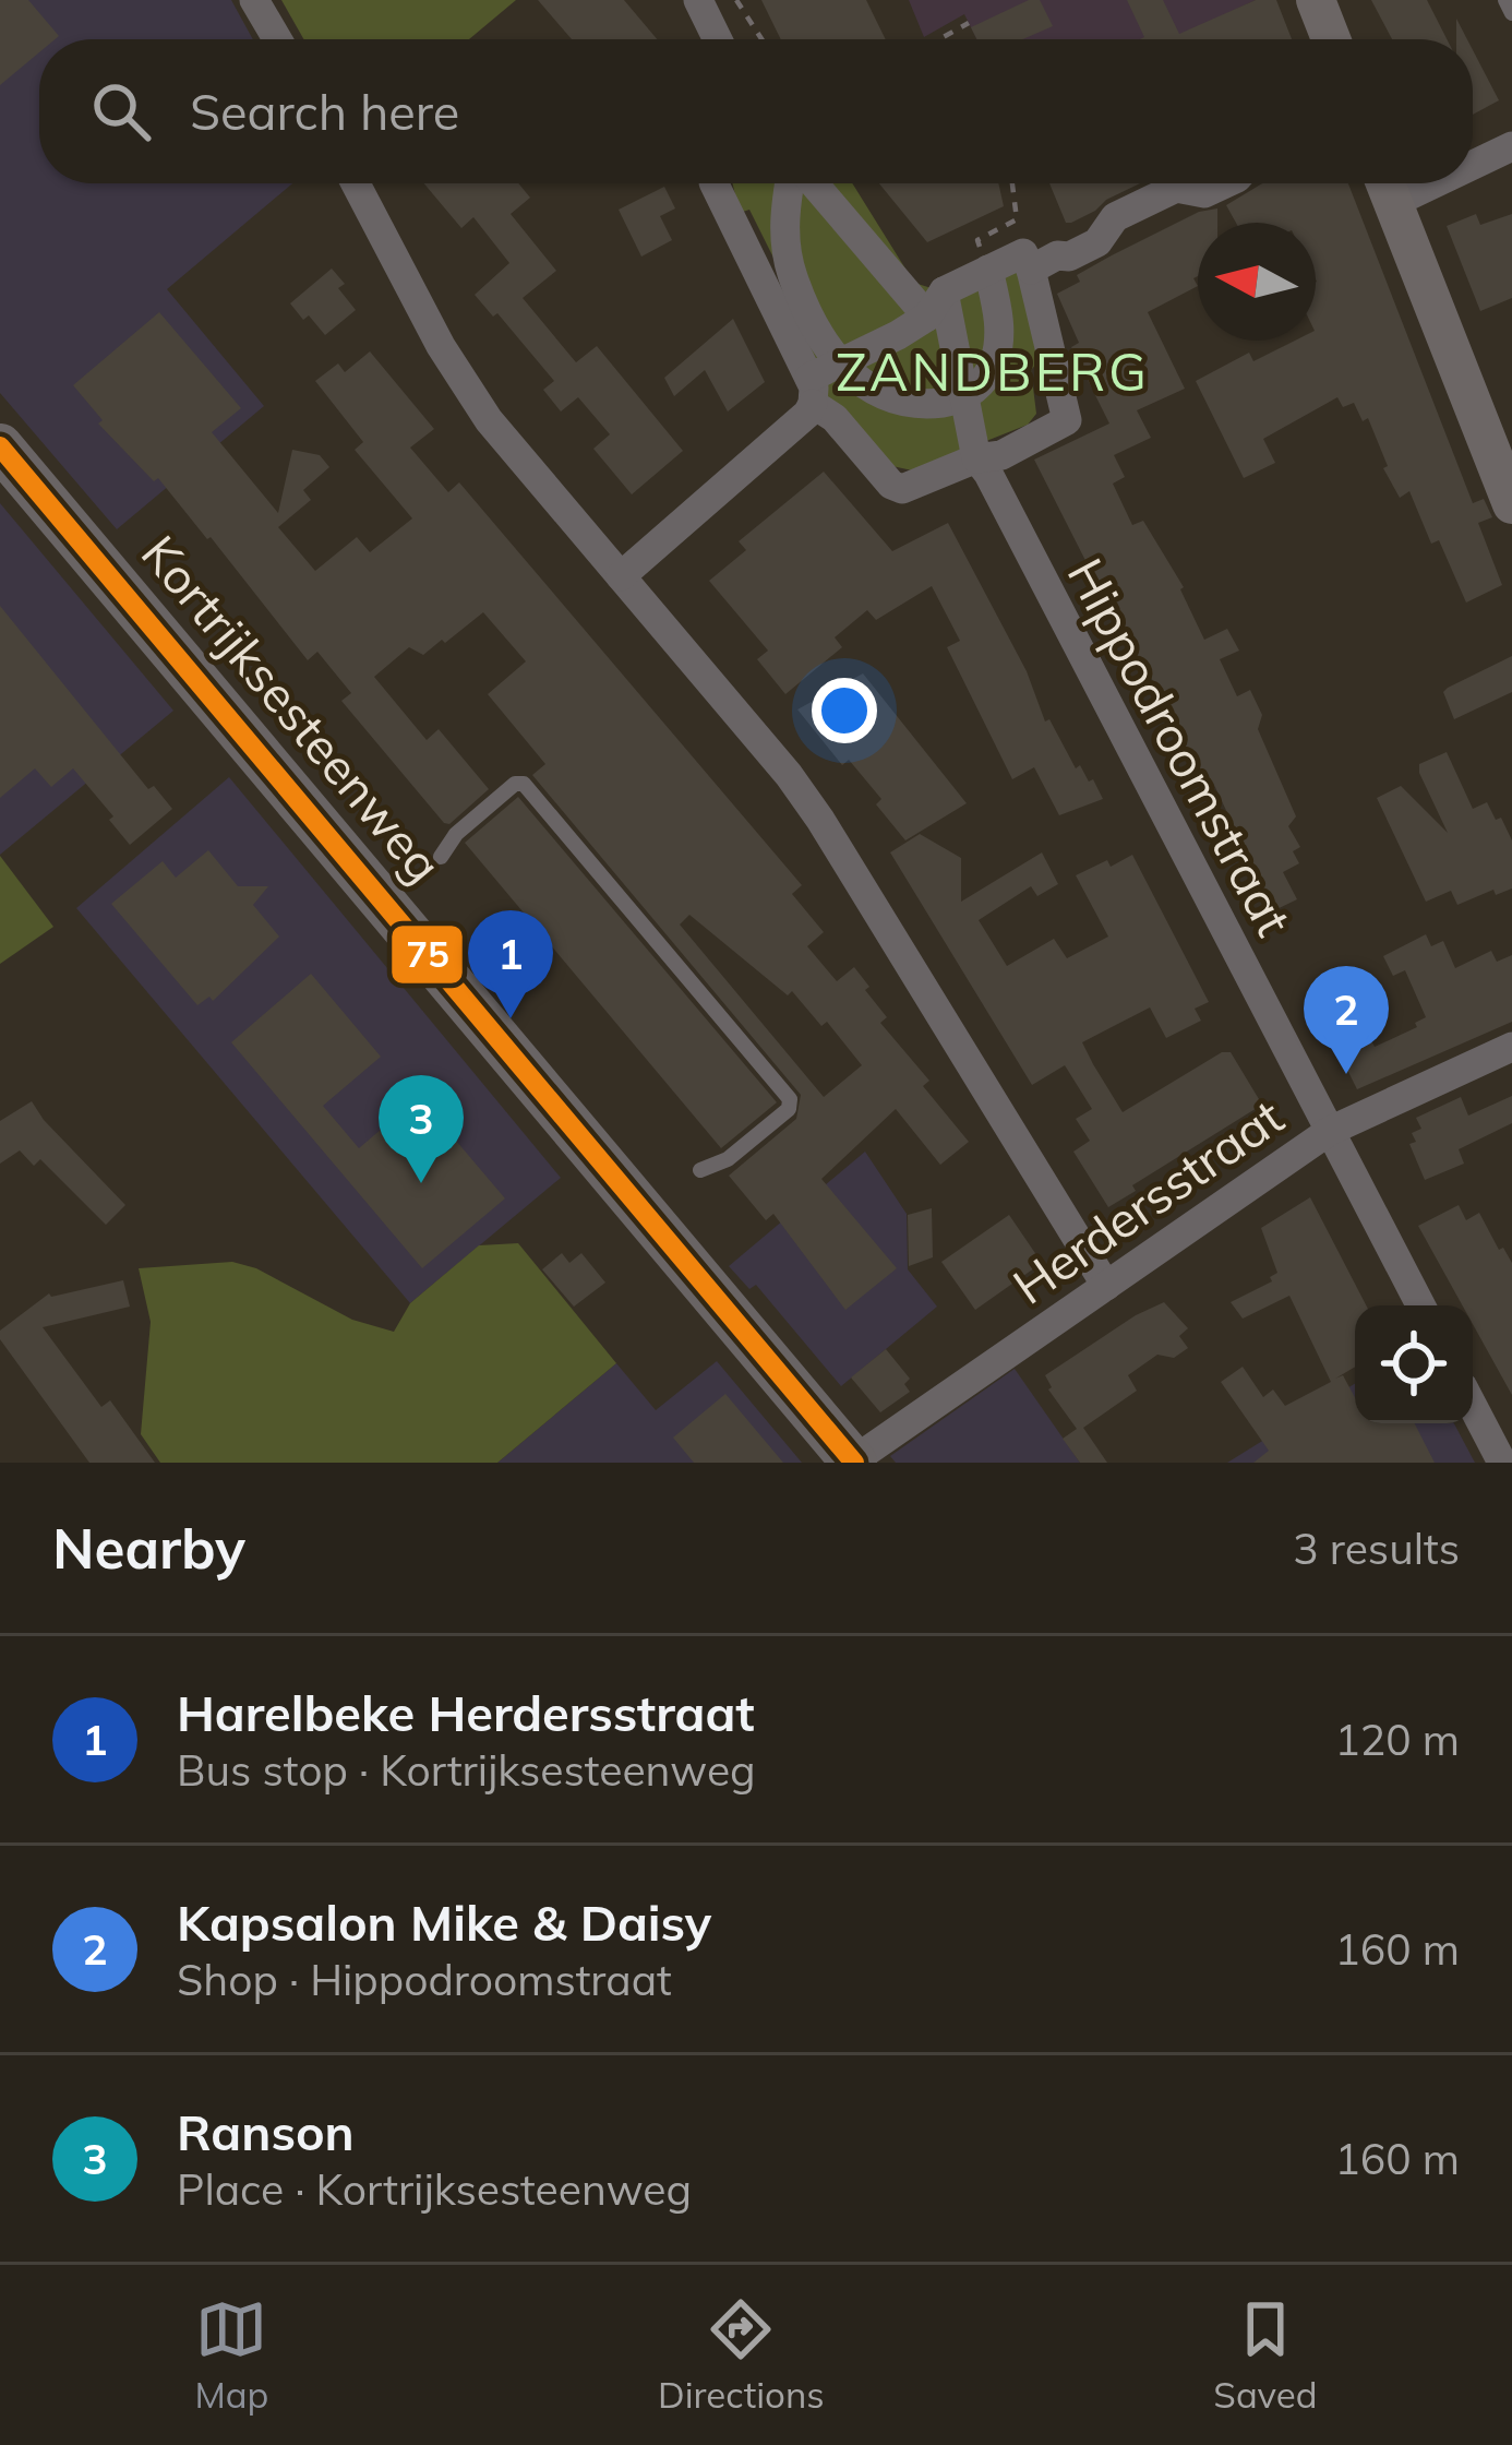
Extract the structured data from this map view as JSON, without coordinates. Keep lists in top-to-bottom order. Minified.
{"streets":{"main road":["Kortrijksesteenweg"],"street":["Hippodroomstraat","Herdersstraat"]},"crossings":[["Kortrijksesteenweg","Herdersstraat"],["Hippodroomstraat","Herdersstraat"]],"districts":["ZANDBERG"],"lines":["transit line 75"],"north":"left","page":{"search":"Search here","pins":["1","2","3"],"heading":["Nearby","3 results"],"list":[{"mark":"1","name":"Harelbeke Herdersstraat","note":"Bus stop · Kortrijksesteenweg","value":"120 m"},{"mark":"2","name":"Kapsalon Mike & Daisy","note":"Shop · Hippodroomstraat","value":"160 m"},{"mark":"3","name":"Ranson","note":"Place · Kortrijksesteenweg","value":"160 m"}],"nav":["Map","Directions","Saved"]}}
